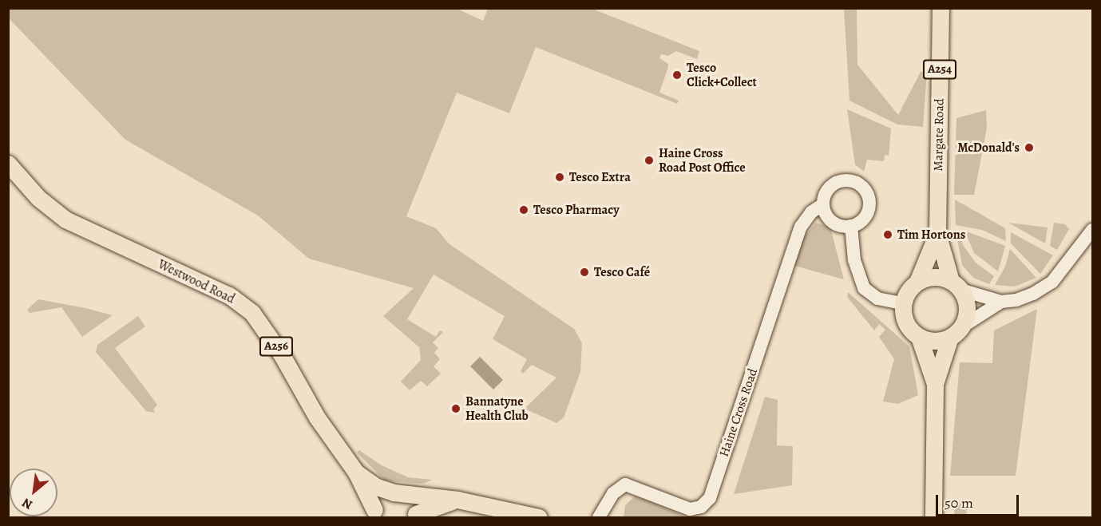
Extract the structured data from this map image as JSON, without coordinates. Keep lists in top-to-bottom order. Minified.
{"streets":{"main road":["A254","Margate Road","Westwood Road","A256"],"street":["Haine Cross Road"]},"places":["Tesco Click+Collect","McDonald's","Haine Cross Road Post Office","Tesco Extra","Tesco Pharmacy","Tim Hortons","Tesco Café","Bannatyne Health Club"],"scale_bar":"50 m","north":"bottom left"}
